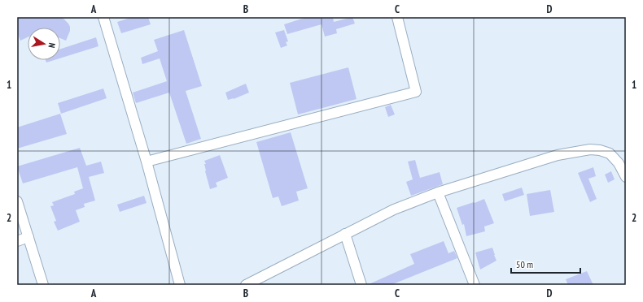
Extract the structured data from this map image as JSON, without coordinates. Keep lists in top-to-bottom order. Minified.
{"scale_bar":"50 m","north":"right","grid":{"columns":["A","B","C","D"],"rows":["1","2"]}}
